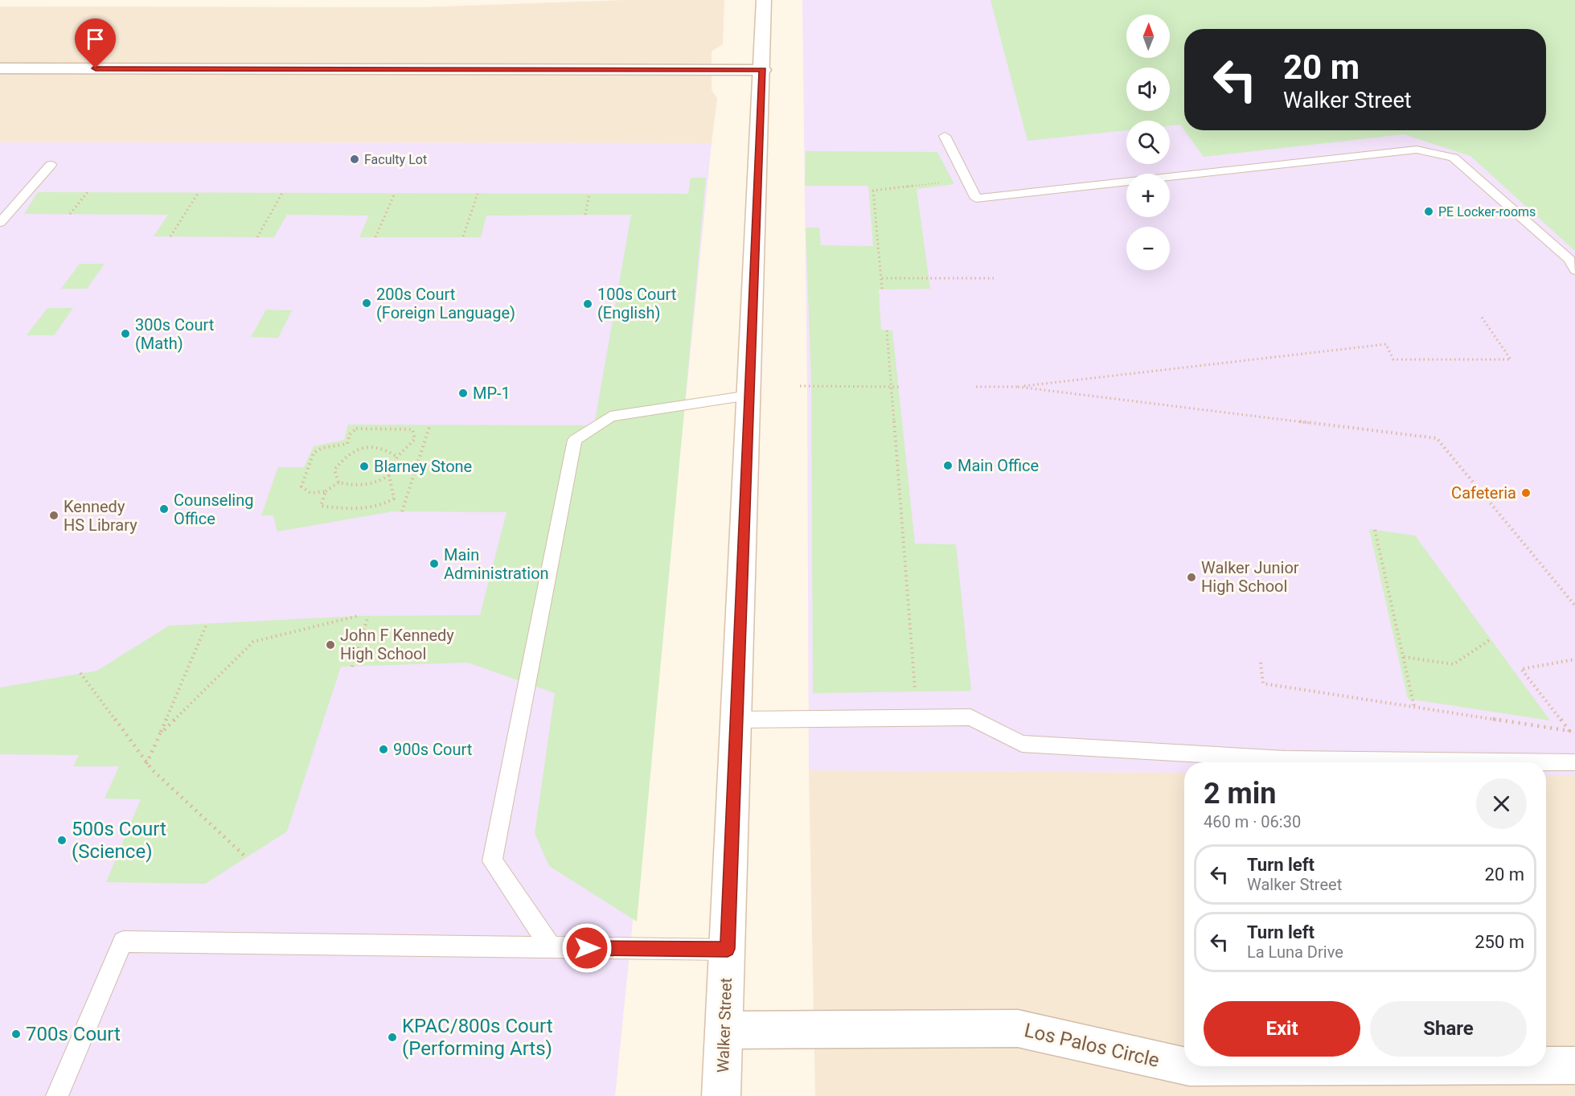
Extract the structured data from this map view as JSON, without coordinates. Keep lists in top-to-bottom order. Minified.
{"streets":{"street":["Walker Street","Los Palos Circle"]},"crossings":[["Walker Street","Los Palos Circle"]],"places":["Faculty Lot","PE Locker-rooms","200s Court (Foreign Language)","100s Court (English)","300s Court (Math)","MP-1","Main Office","Blarney Stone","Cafeteria","Counseling Office","Kennedy HS Library","Main Administration","Walker Junior High School","John F Kennedy High School","900s Court","500s Court (Science)","700s Court","KPAC/800s Court (Performing Arts)"],"north":"top","page":{"map_buttons":["+","−"],"turn":["20 m","Walker Street"],"heading":["2 min","460 m · 06:30"],"list":[{"name":"Turn left","note":"Walker Street","value":"20 m"},{"name":"Turn left","note":"La Luna Drive","value":"250 m"}],"buttons":["Exit","Share"]}}
